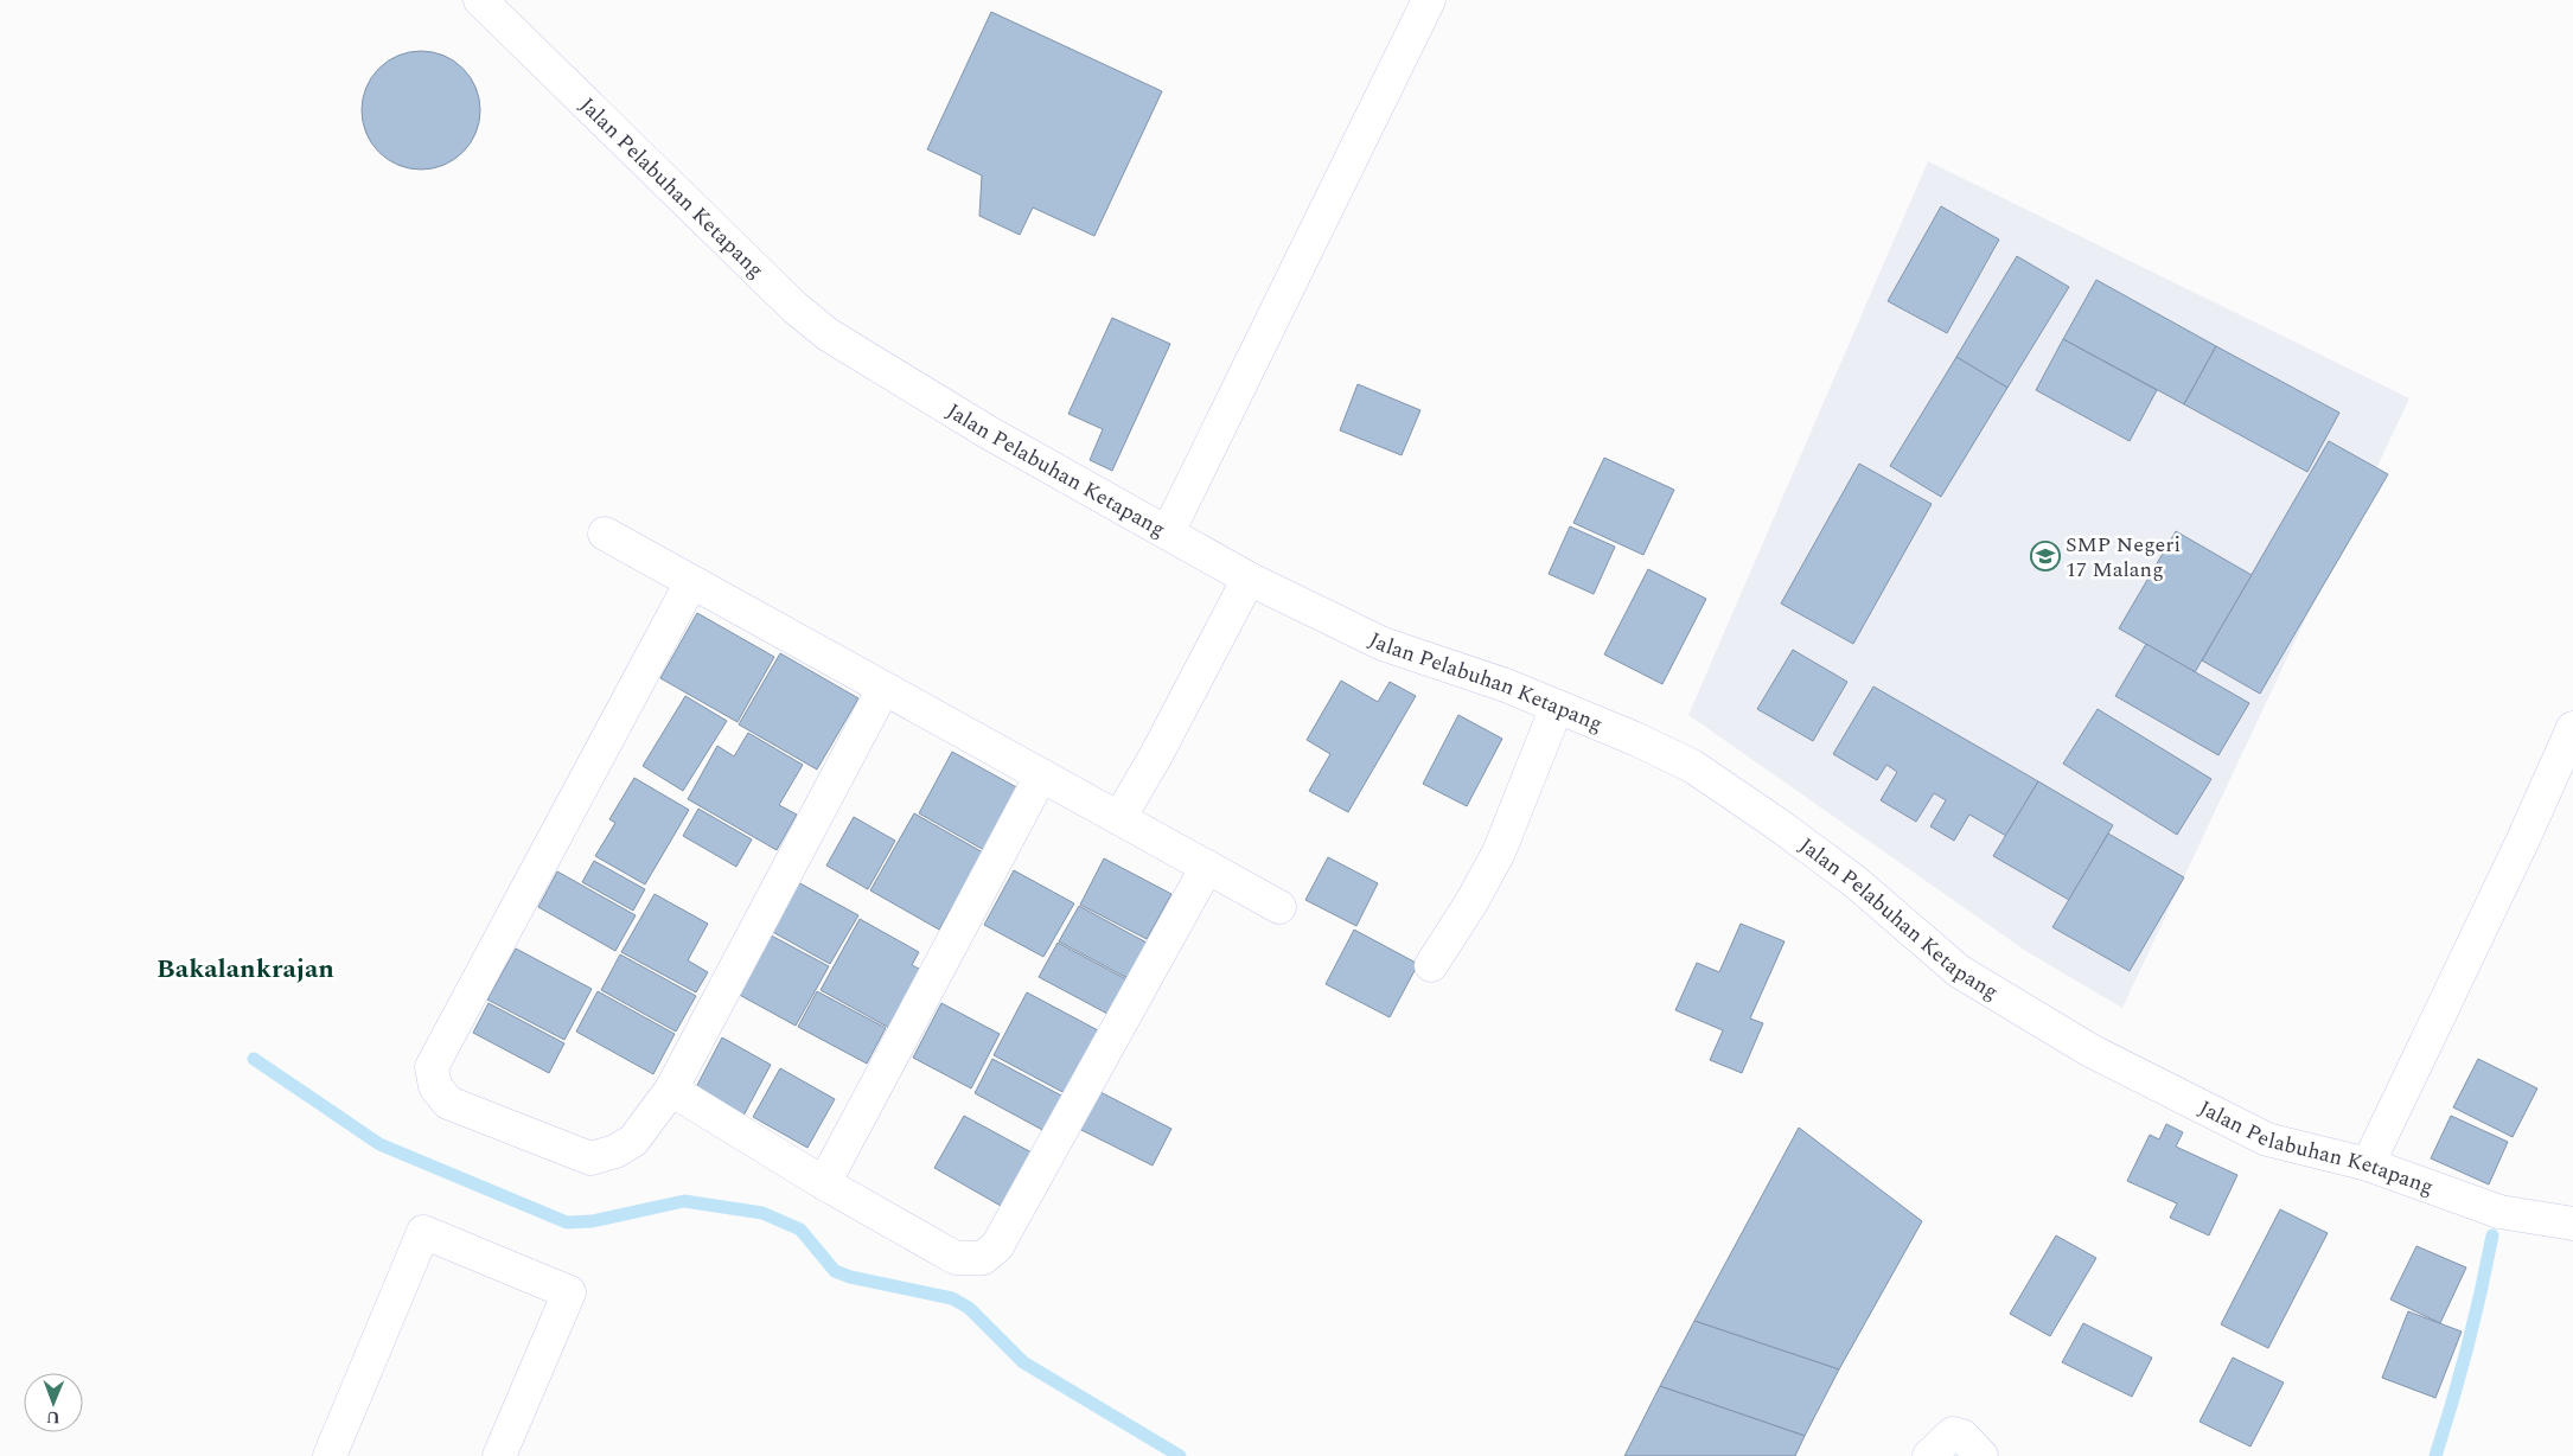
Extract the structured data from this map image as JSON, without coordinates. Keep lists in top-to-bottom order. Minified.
{"streets":{"street":["Jalan Pelabuhan Ketapang"]},"districts":["Bakalankrajan"],"places":{"school or university":["SMP Negeri 17 Malang"]},"north":"bottom"}
